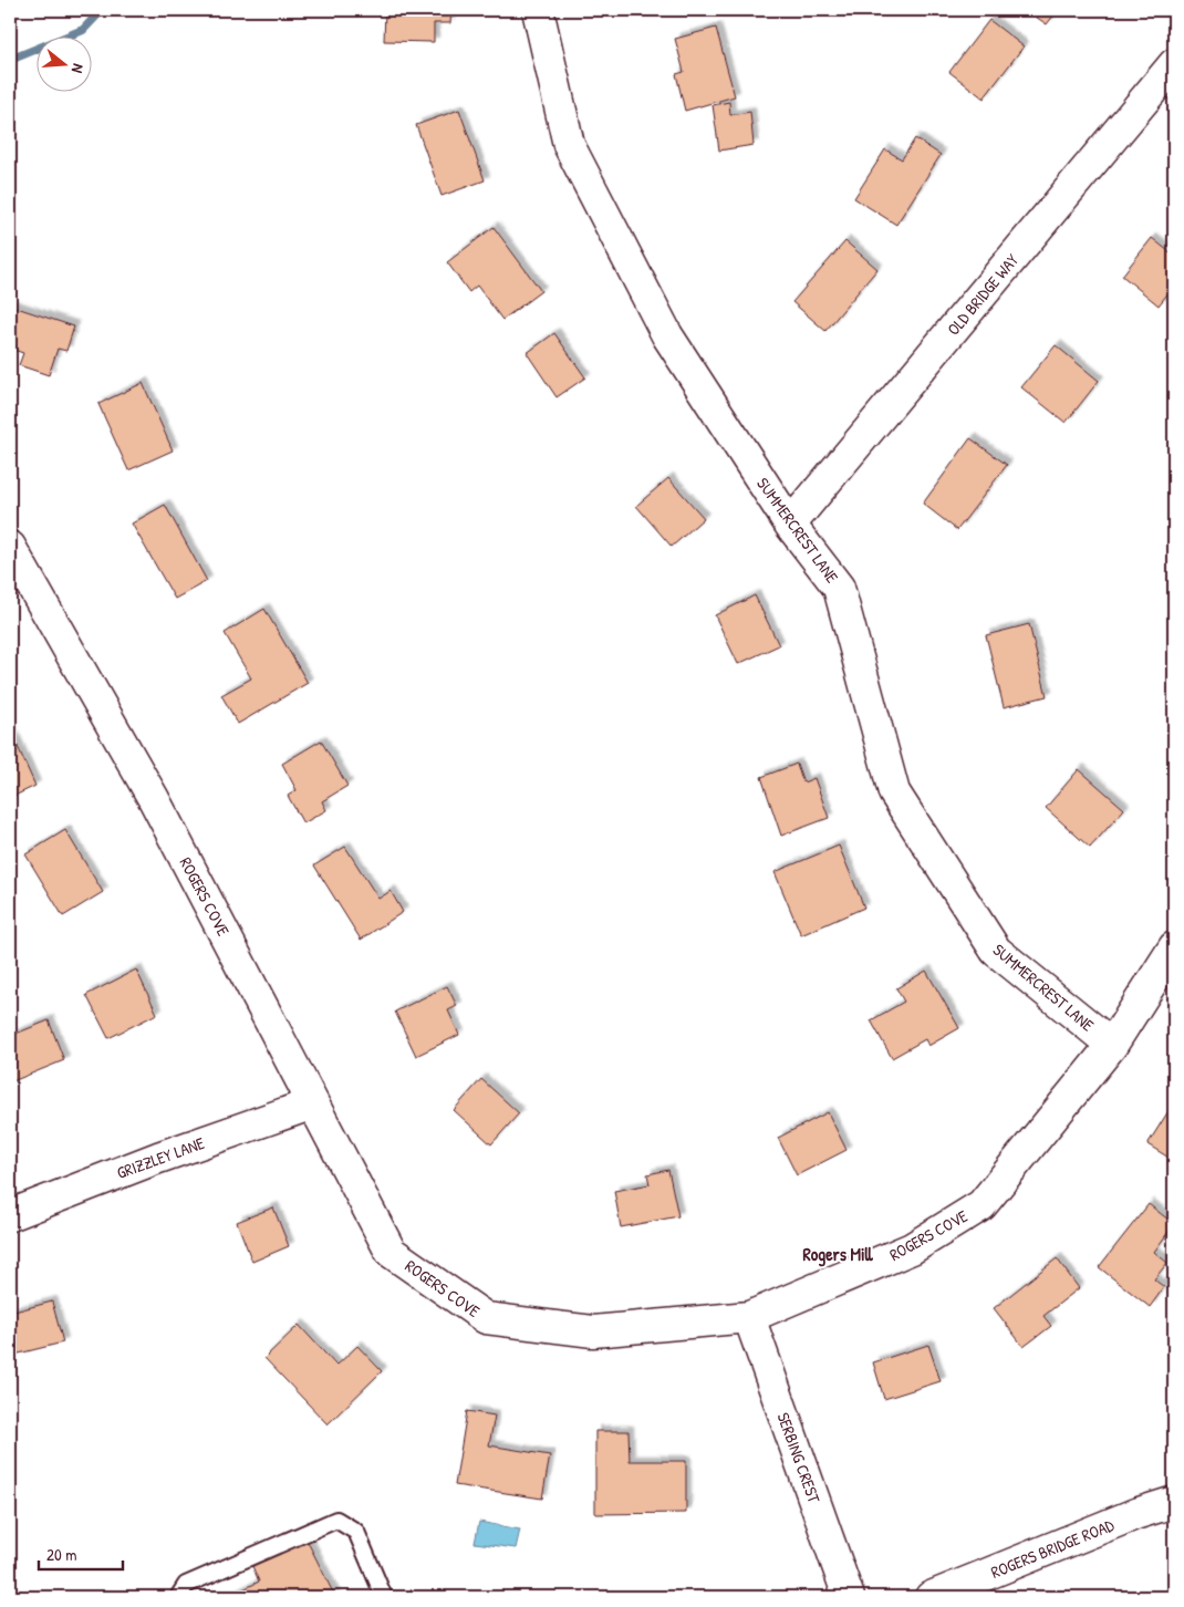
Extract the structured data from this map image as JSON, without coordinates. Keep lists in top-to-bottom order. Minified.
{"streets":{"street":["OLD BRIDGE WAY","SUMMERCREST LANE","ROGERS COVE","GRIZZLEY LANE","SERBING CREST","ROGERS BRIDGE ROAD"]},"crossings":[["OLD BRIDGE WAY","SUMMERCREST LANE"],["SUMMERCREST LANE","ROGERS COVE"],["ROGERS COVE","GRIZZLEY LANE"],["ROGERS COVE","SERBING CREST"]],"districts":["Rogers Mill"],"scale_bar":"20 m","north":"right"}
